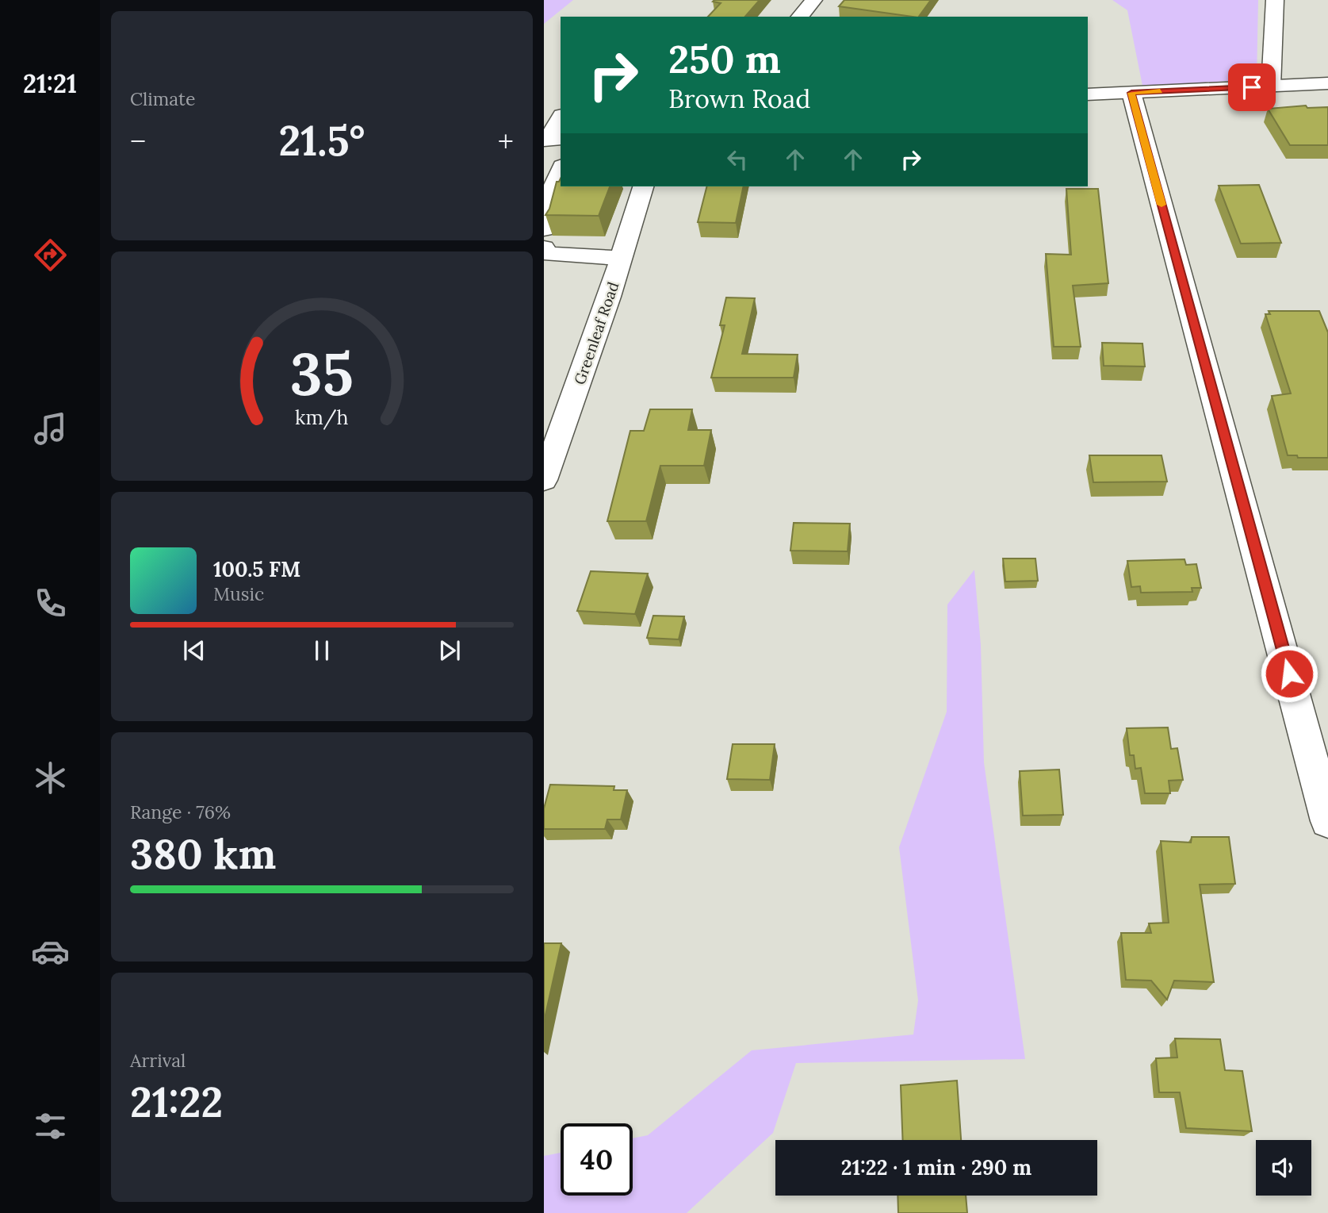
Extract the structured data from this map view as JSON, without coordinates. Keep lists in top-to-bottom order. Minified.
{"streets":{"street":["Greenleaf Road"]},"page":{"tabs":"21:21","tile":["Climate",["Range · 76%","380 km"],["Arrival","21:22"]],"turn":["250 m","Brown Road"],"heat":["−","21.5°","+"],"song":["100.5 FM","Music"],"limit":"40","trip":"21:22 · 1 min · 290 m","gauge":["35","km/h"]}}
